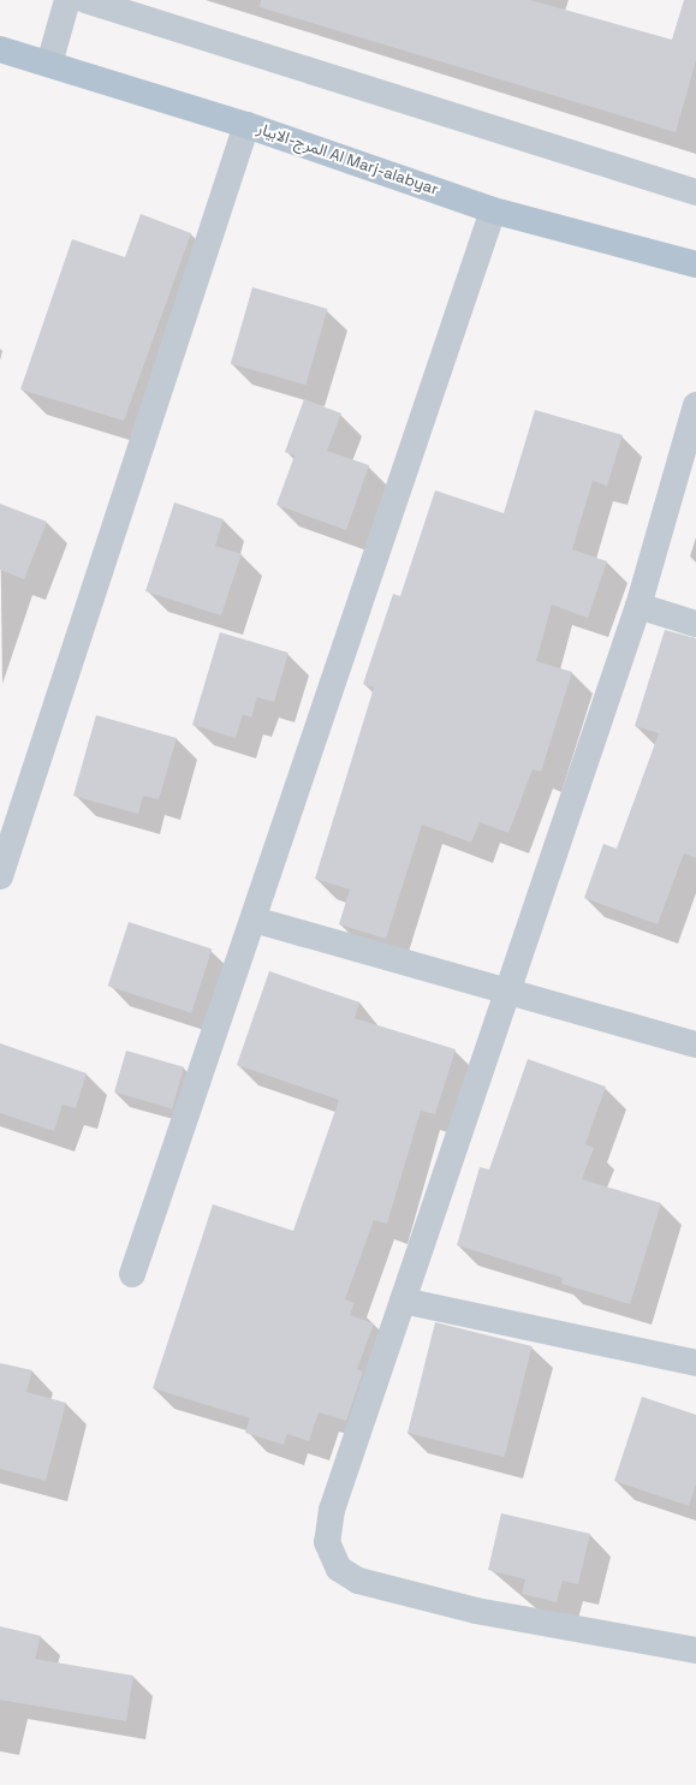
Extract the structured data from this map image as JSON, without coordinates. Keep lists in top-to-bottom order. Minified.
{"streets":{"main road":["المرج-الابيار Al Marj-alabyar"]}}
